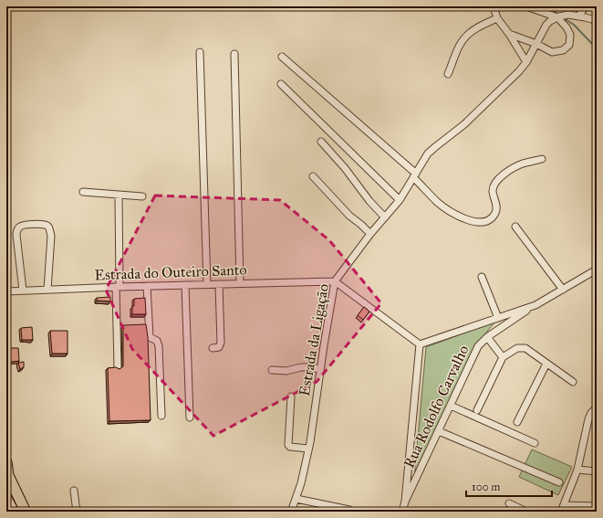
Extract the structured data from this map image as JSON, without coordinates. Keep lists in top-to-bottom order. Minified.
{"streets":{"street":["Estrada do Outeiro Santo","Estrada da Ligação","Rua Rodolfo Carvalho"]},"crossings":[["Estrada do Outeiro Santo","Estrada da Ligação"]],"scale_bar":"100 m"}
